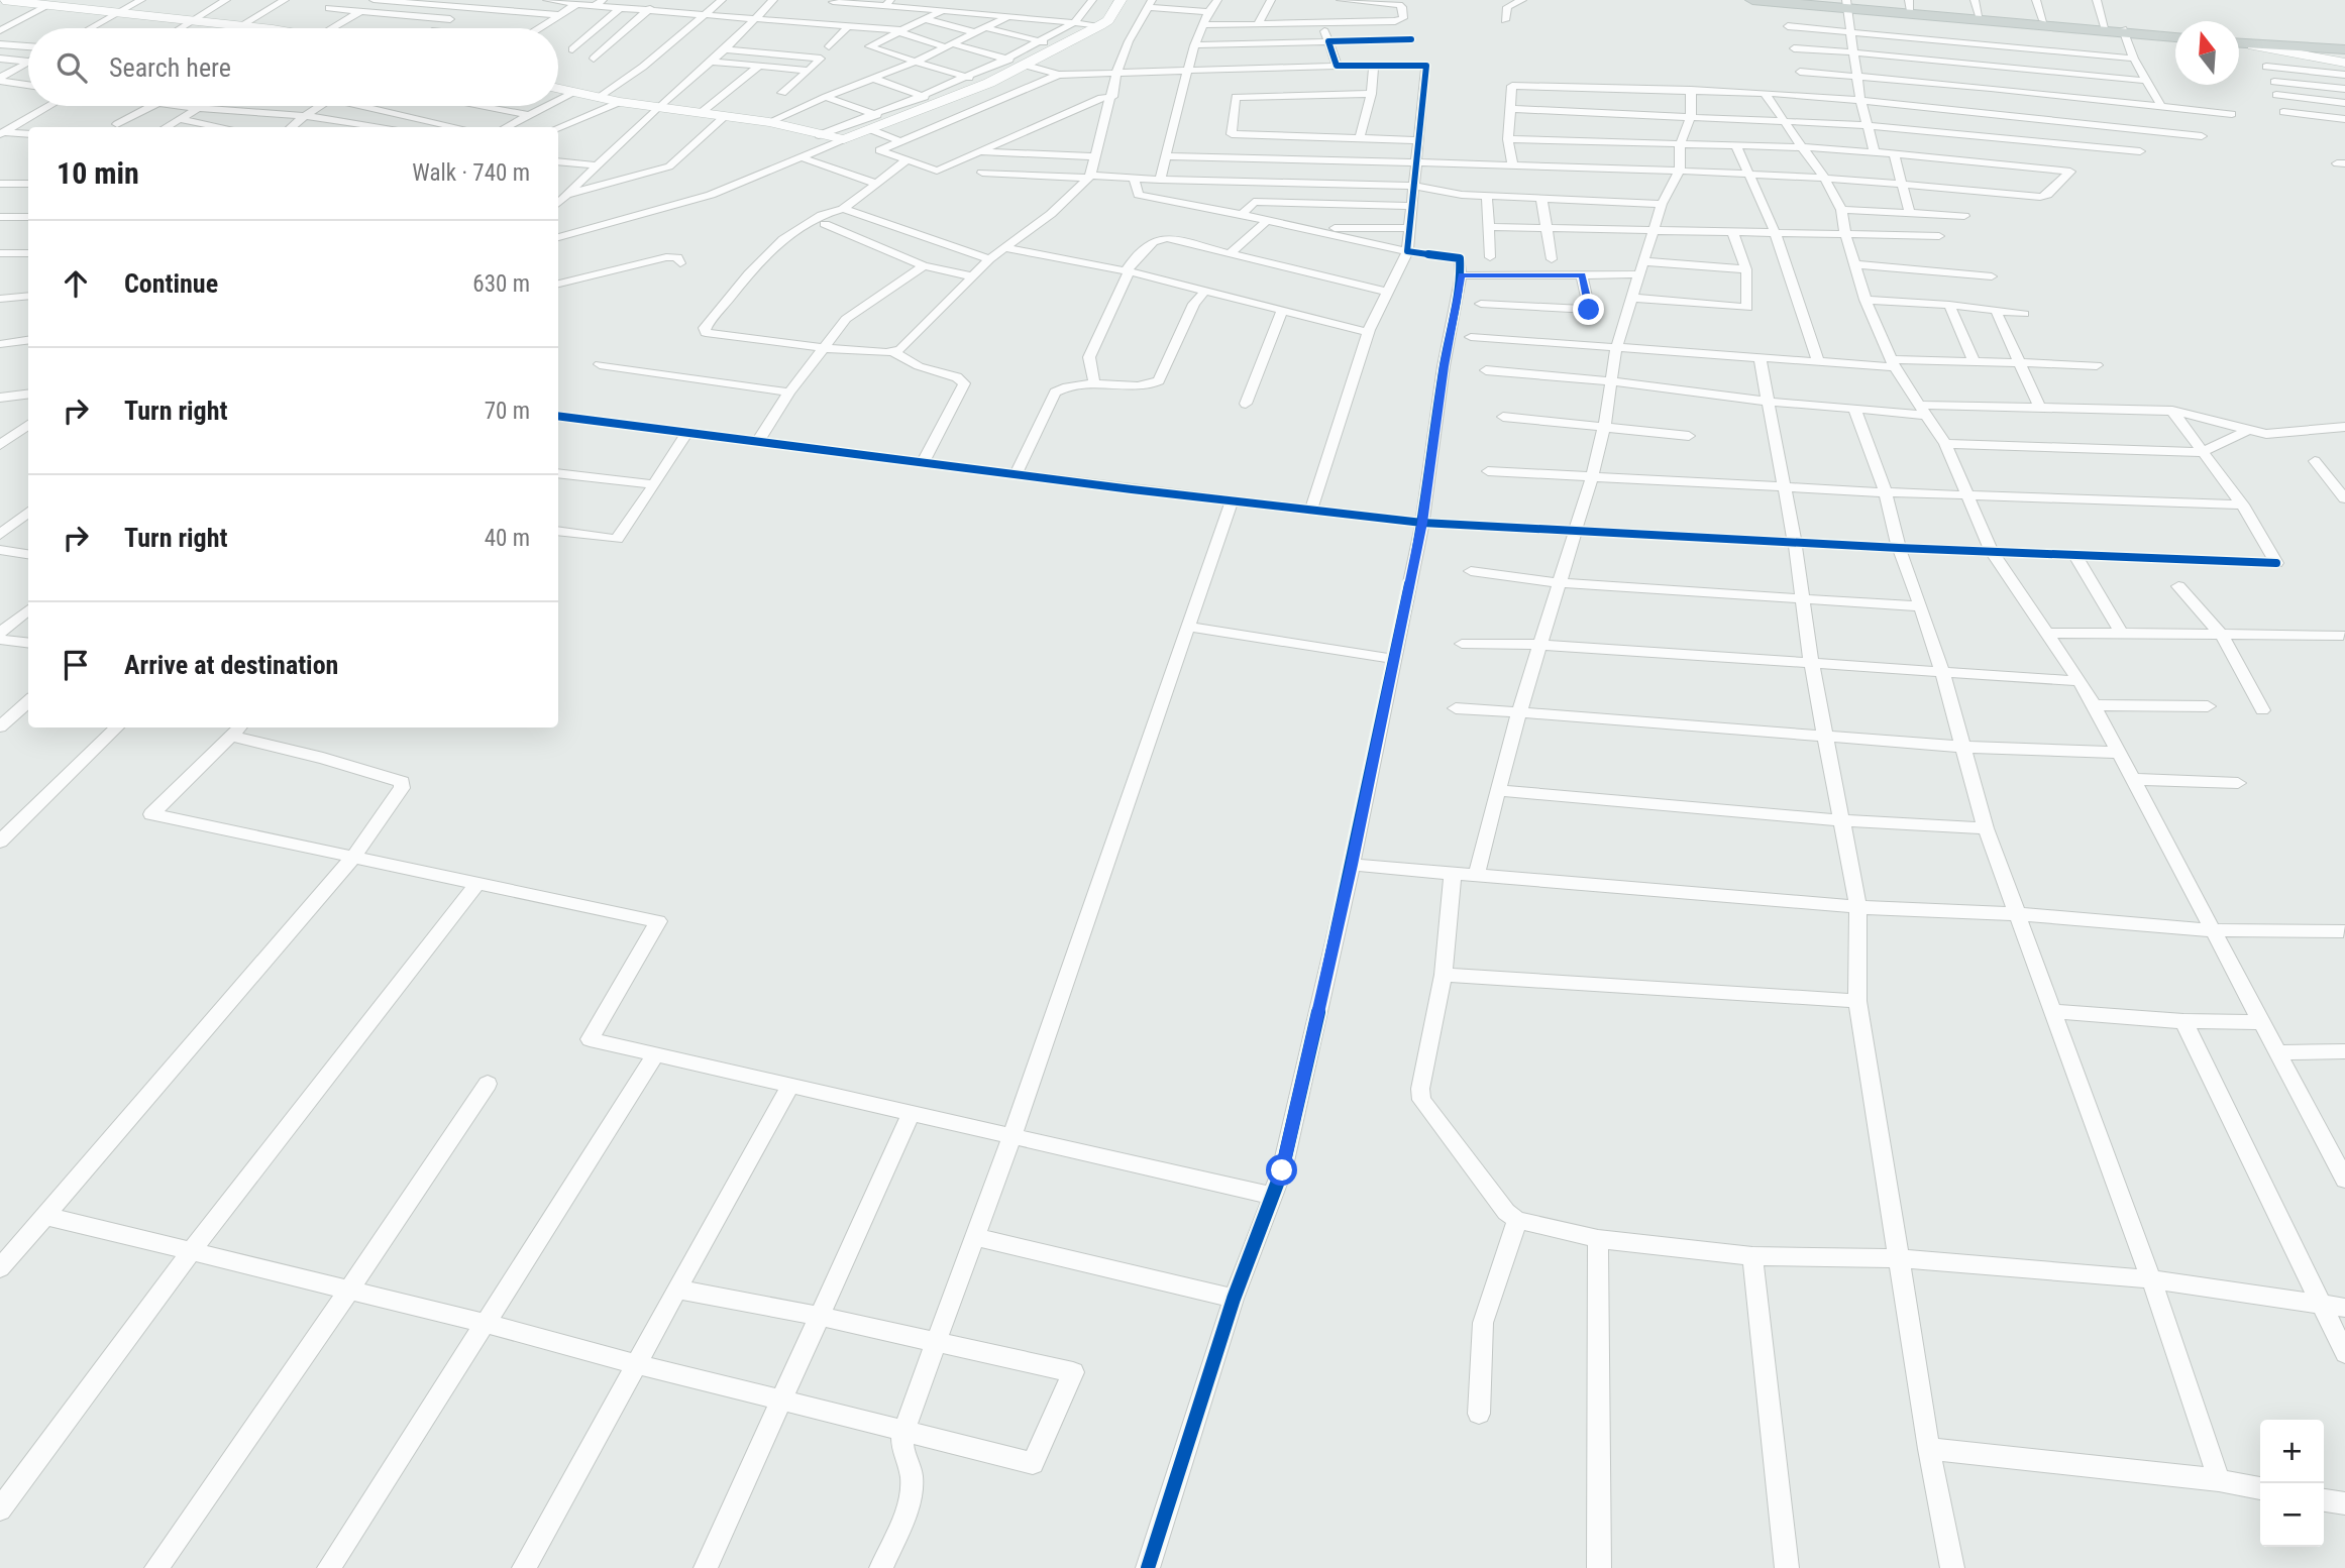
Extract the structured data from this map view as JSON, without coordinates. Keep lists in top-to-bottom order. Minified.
{"north":"top","page":{"search":"Search here","heading":["10 min","Walk · 740 m"],"list":[["Continue","630 m"],["Turn right","70 m"],["Turn right","40 m"],"Arrive at destination"],"map_buttons":["+","−"]}}
